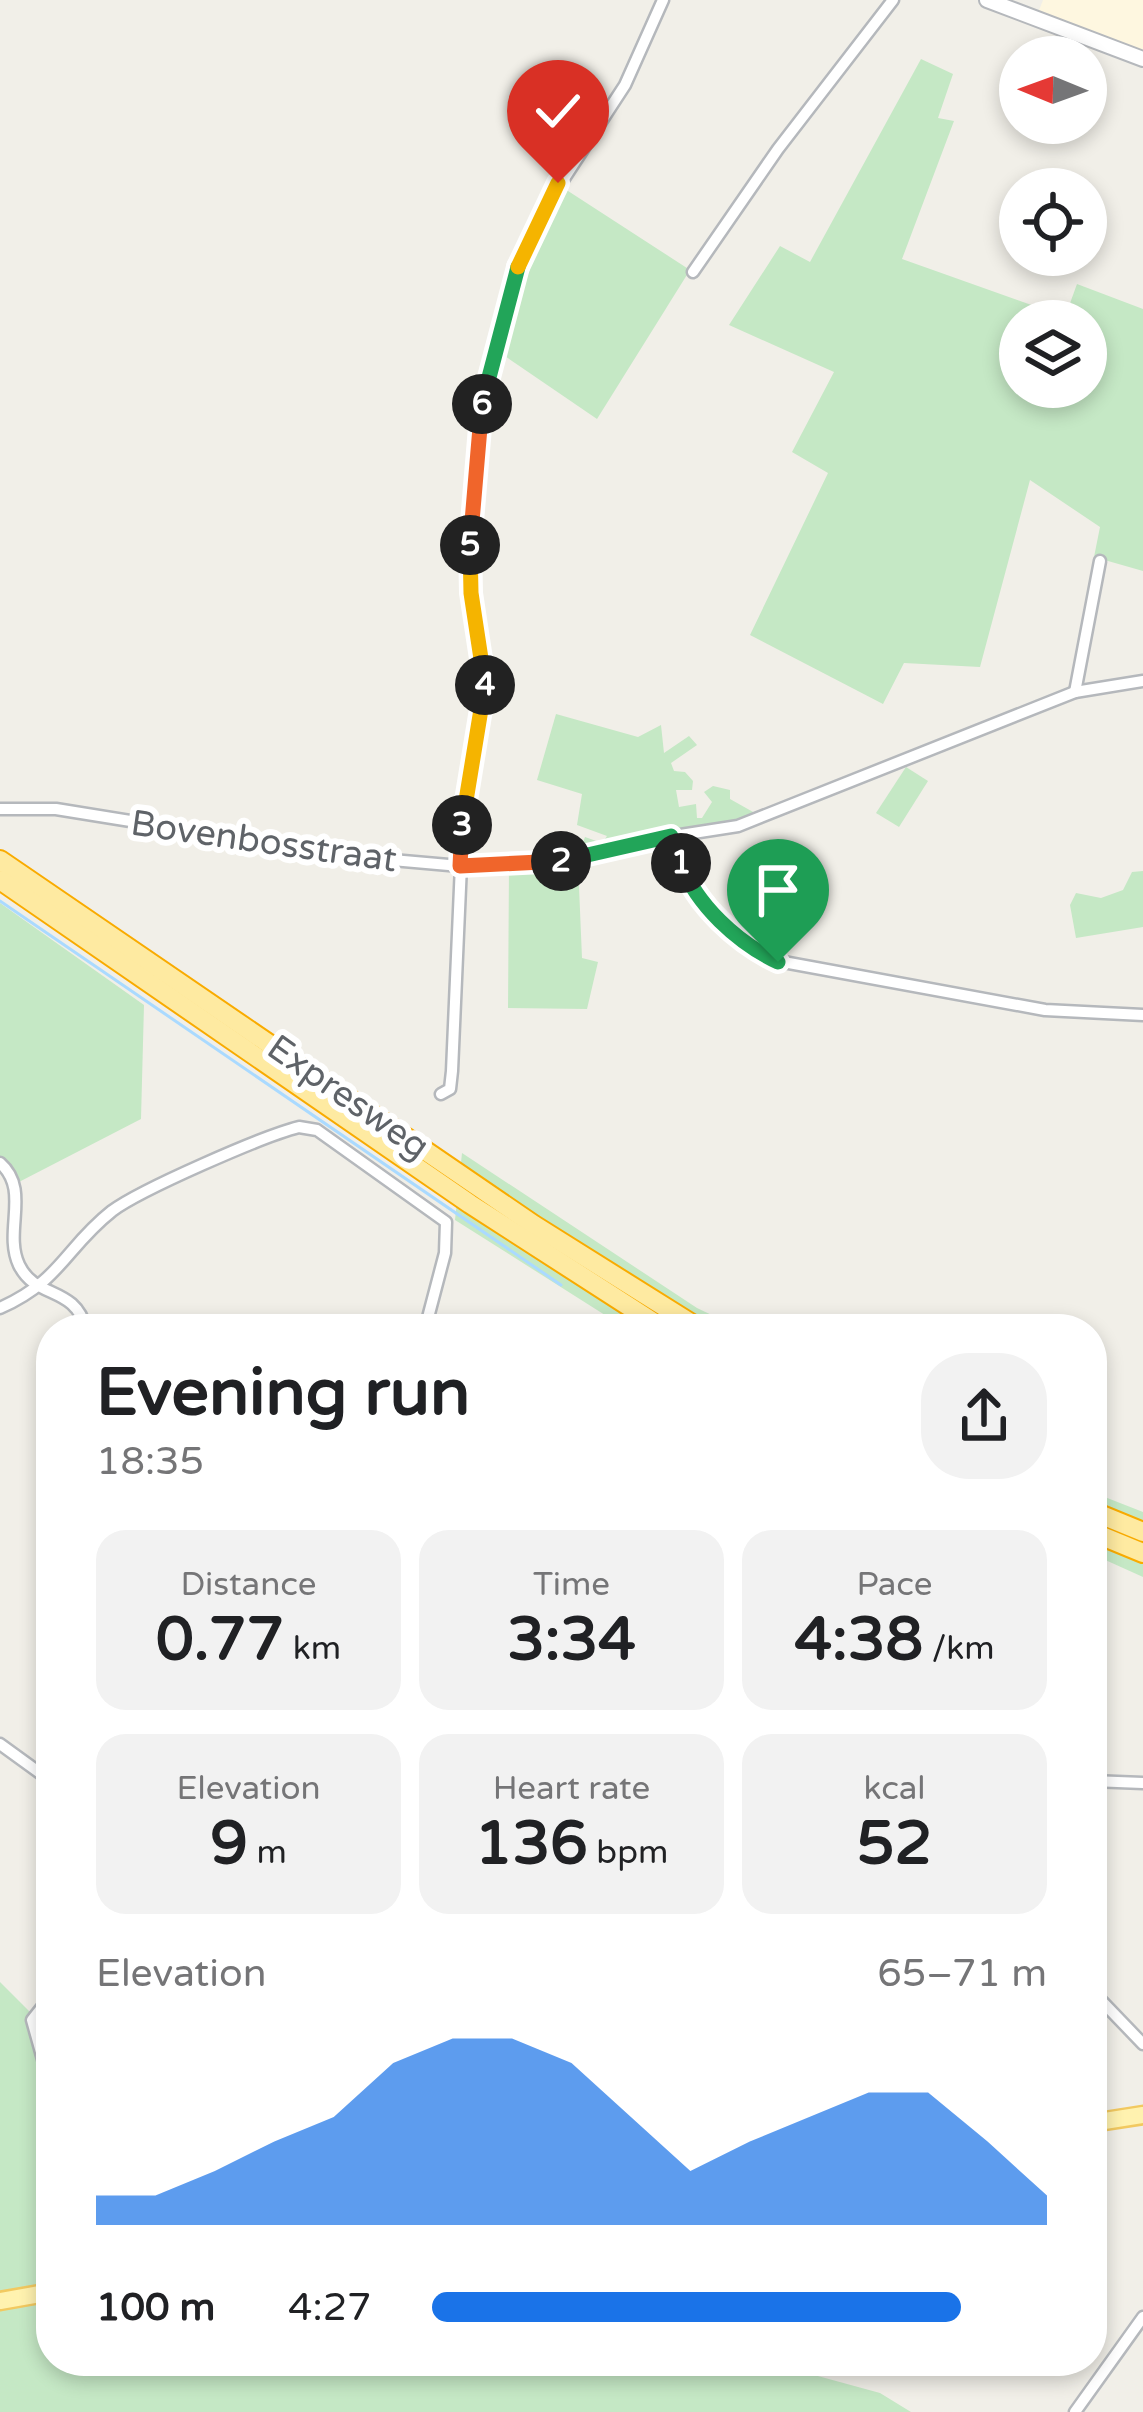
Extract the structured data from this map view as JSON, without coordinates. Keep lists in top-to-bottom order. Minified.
{"streets":{"highway":["Expresweg"],"street":["Bovenbosstraat"]},"north":"left","page":{"pins":["6","5","4","3","2","1"],"heading":["Evening run","18:35"],"stats":[["Distance","0.77 km"],["Time","3:34"],["Pace","4:38 /km"],["Elevation","9 m"],["Heart rate","136 bpm"],["kcal","52"]],"chart":["Elevation","65–71 m"],"list":[{"name":"100 m","note":"4:27"}]}}
